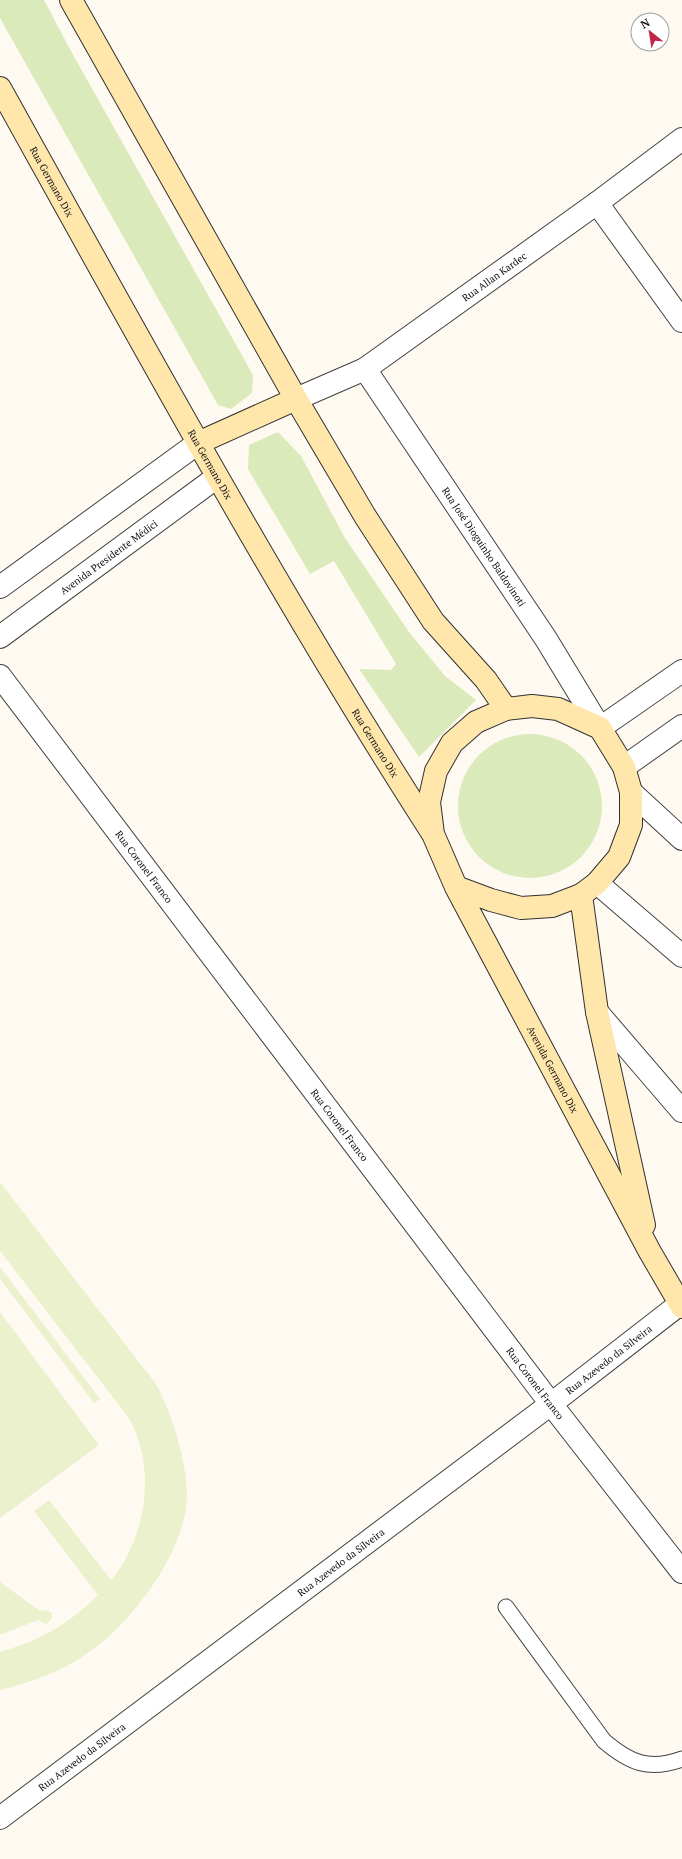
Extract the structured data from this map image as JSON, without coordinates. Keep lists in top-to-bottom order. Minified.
{"streets":{"main road":["Rua Germano Dix","Avenida Germano Dix"],"street":["Rua Allan Kardec","Rua José Dioguinho Baldovinoti","Avenida Presidente Médici","Rua Coronel Franco","Rua Azevedo da Silveira"]},"crossings":[["Rua Germano Dix","Avenida Presidente Médici"],["Rua Germano Dix","Avenida Germano Dix"],["Rua Allan Kardec","Rua José Dioguinho Baldovinoti"],["Rua Coronel Franco","Rua Azevedo da Silveira"],["Avenida Germano Dix","Rua Azevedo da Silveira"]],"north":"top left"}
